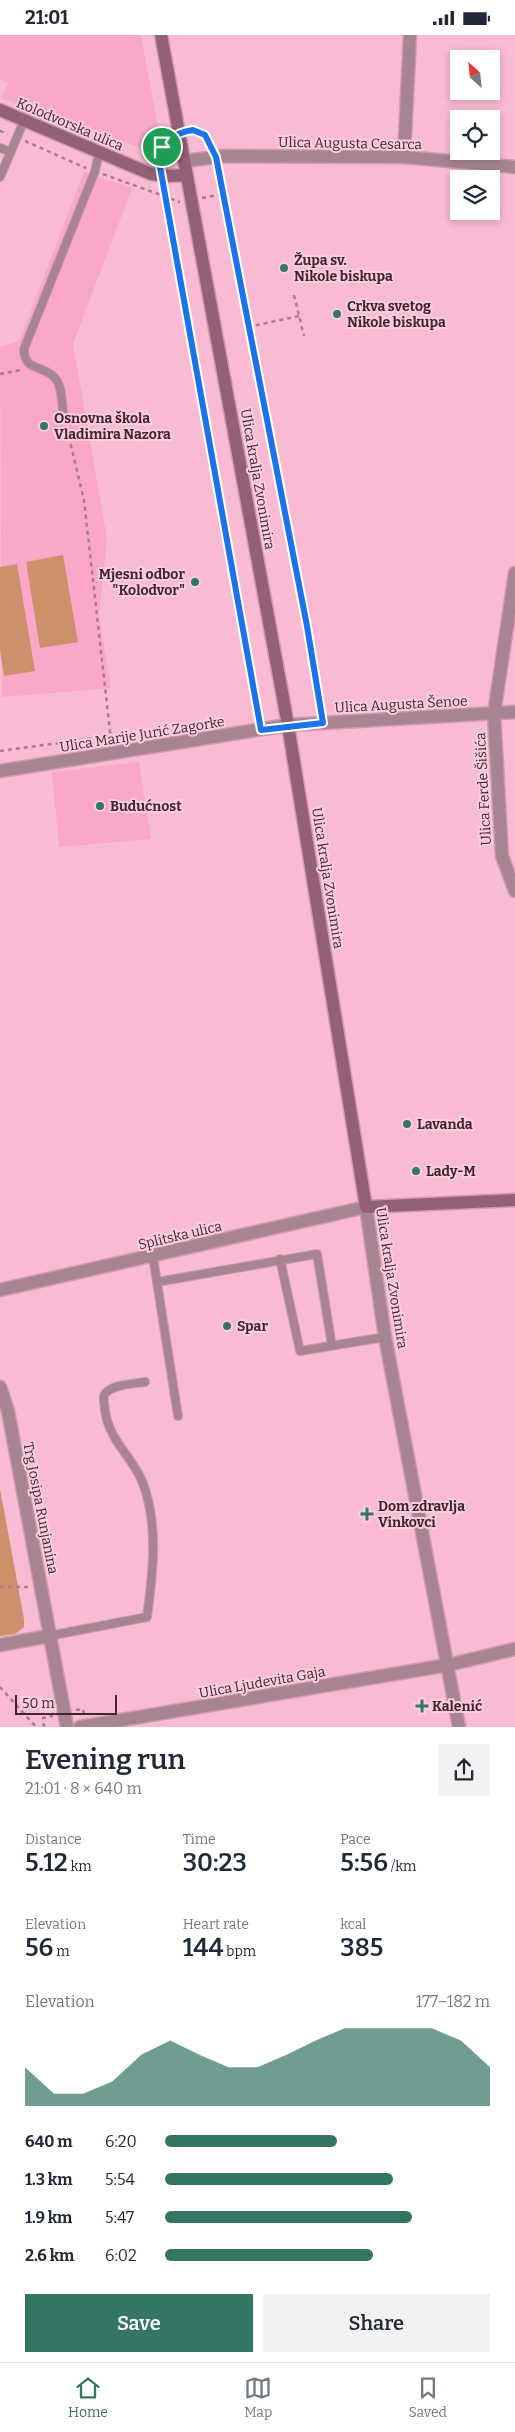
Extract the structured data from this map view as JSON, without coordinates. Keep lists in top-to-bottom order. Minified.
{"streets":{"main road":["Kolodvorska ulica","Ulica kralja Zvonimira"],"street":["Ulica Augusta Cesarca","Ulica Augusta Šenoe","Ulica Marije Jurić Zagorke","Ulica Ferde Šišića","Splitska ulica","Trg Josipa Runjanina","Ulica Ljudevita Gaja"]},"crossings":[["Kolodvorska ulica","Ulica kralja Zvonimira"],["Ulica Augusta Cesarca","Ulica kralja Zvonimira"],["Ulica kralja Zvonimira","Ulica Augusta Šenoe"],["Ulica kralja Zvonimira","Ulica Marije Jurić Zagorke"],["Ulica kralja Zvonimira","Splitska ulica"],["Ulica kralja Zvonimira","Ulica Ljudevita Gaja"],["Ulica Augusta Šenoe","Ulica Marije Jurić Zagorke"],["Ulica Augusta Šenoe","Ulica Ferde Šišića"]],"places":{"other":["Župa sv. Nikole biskupa","Crkva svetog Nikole biskupa","Osnovna škola Vladimira Nazora","Mjesni odbor \"Kolodvor\"","Budućnost","Lavanda","Lady-M","Spar"],"health":["Dom zdravlja Vinkovci","Kalenić"]},"scale_bar":"50 m","north":"top left","page":{"status":"21:01","scale":"50 m","heading":["Evening run","21:01 · 8 × 640 m"],"stats":[["Distance","5.12 km"],["Time","30:23"],["Pace","5:56 /km"],["Elevation","56 m"],["Heart rate","144 bpm"],["kcal","385"]],"chart":["Elevation","177–182 m"],"list":[{"name":"640 m","note":"6:20"},{"name":"1.3 km","note":"5:54"},{"name":"1.9 km","note":"5:47"},{"name":"2.6 km","note":"6:02"}],"buttons":["Save","Share"],"tabs":["Home","Map","Saved"]}}
